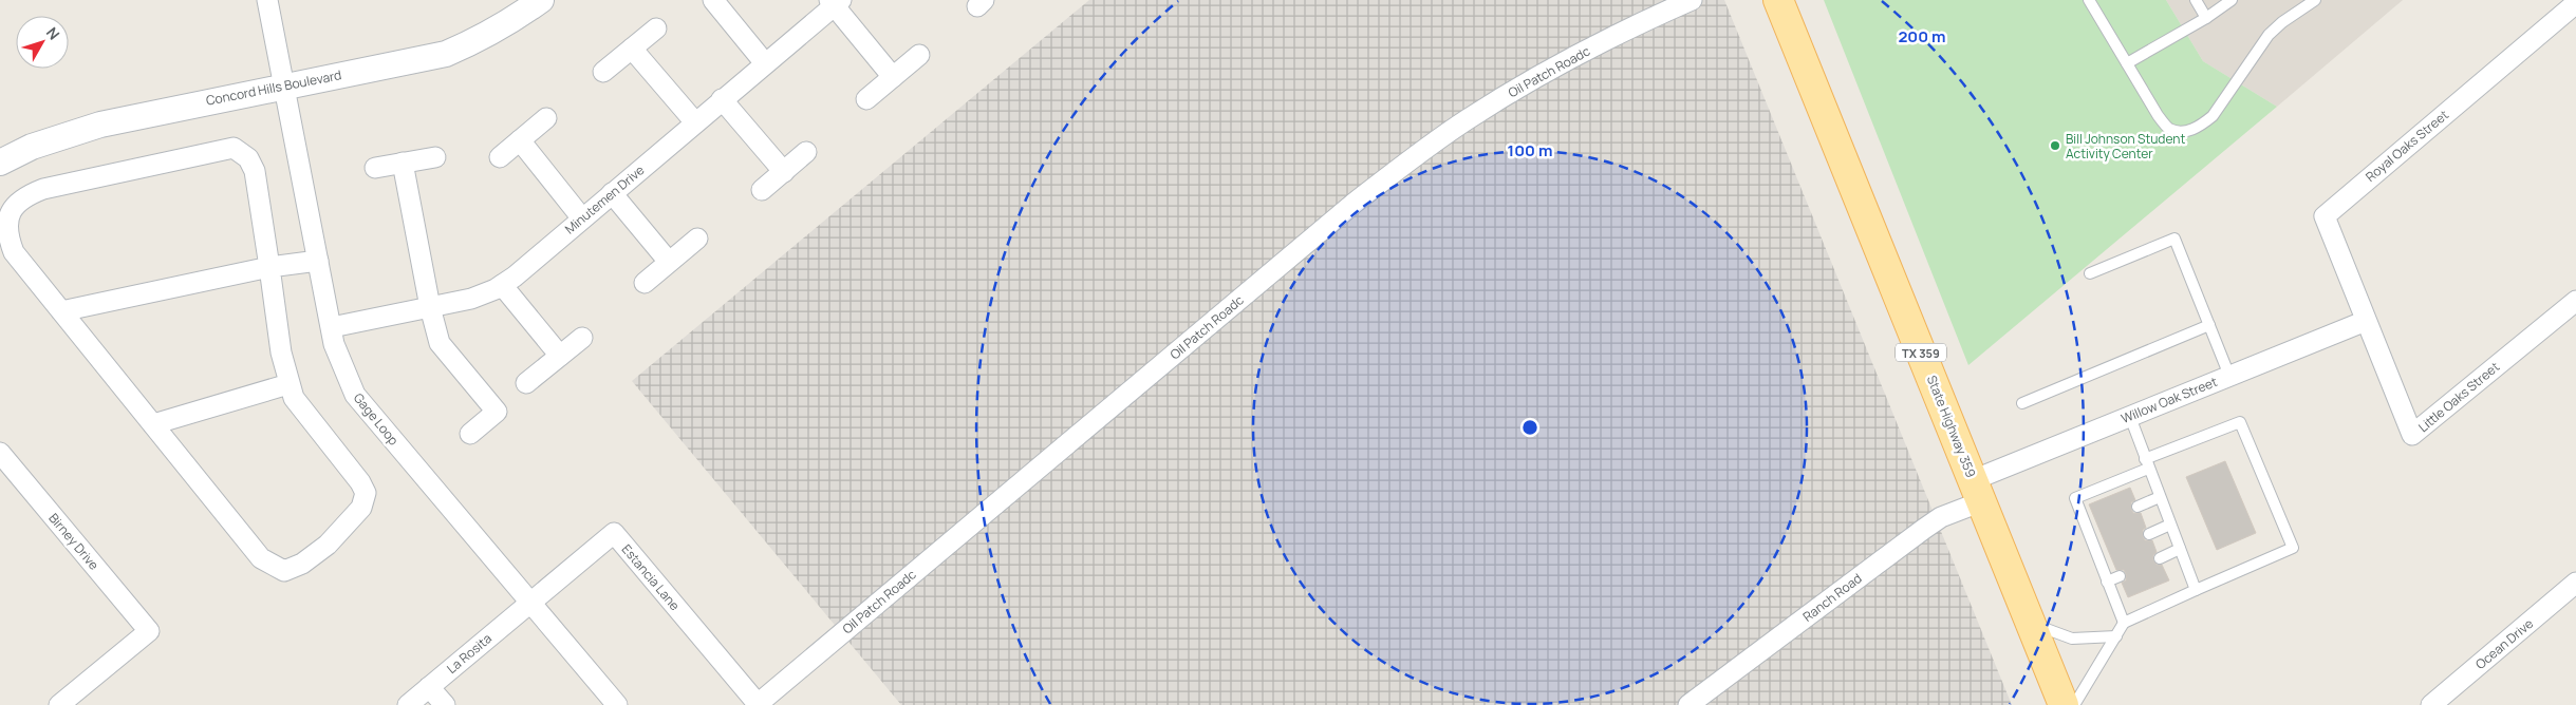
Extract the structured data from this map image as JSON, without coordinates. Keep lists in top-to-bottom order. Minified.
{"streets":{"main road":["TX 359","State Highway 359"],"street":["Oil Patch Roadc","Concord Hills Boulevard","Royal Oaks Street","Minutemen Drive","Little Oaks Street","Willow Oak Street","Gage Loop","Birney Drive","Estancia Lane","Ranch Road","Ocean Drive","La Rosita"]},"crossings":[["Oil Patch Roadc","Estancia Lane"],["Concord Hills Boulevard","Gage Loop"],["Royal Oaks Street","Little Oaks Street"],["Royal Oaks Street","Willow Oak Street"],["Minutemen Drive","Gage Loop"],["Little Oaks Street","Willow Oak Street"],["Willow Oak Street","State Highway 359"],["Willow Oak Street","Ranch Road"],["Gage Loop","Estancia Lane"],["Gage Loop","La Rosita"],["State Highway 359","Ranch Road"],["Estancia Lane","La Rosita"]],"places":["Bill Johnson Student Activity Center"],"north":"top right","rings":["200 m","100 m"]}
